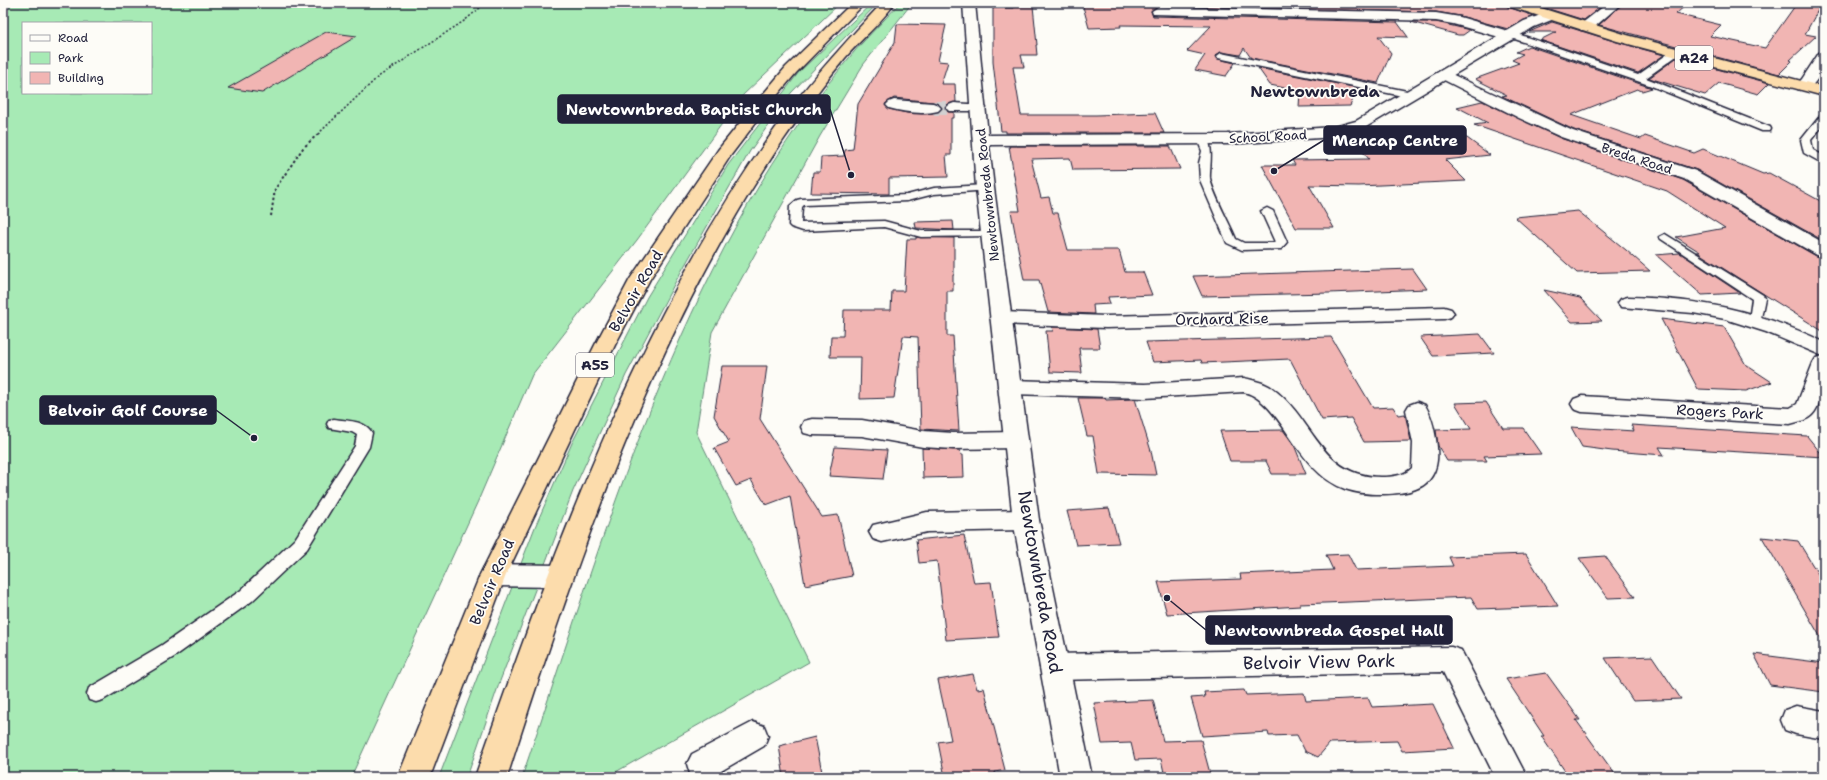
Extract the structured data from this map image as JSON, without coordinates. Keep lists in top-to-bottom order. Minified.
{"streets":{"highway":["A24","Belvoir Road","A55"],"street":["School Road","Breda Road","Newtownbreda Road","Orchard Rise","Rogers Park","Belvoir View Park"]},"crossings":[["A24","School Road"],["School Road","Breda Road"],["School Road","Newtownbreda Road"],["Newtownbreda Road","Orchard Rise"],["Newtownbreda Road","Belvoir View Park"]],"districts":["Newtownbreda"],"places":["Mencap Centre","Newtownbreda Baptist Church","Belvoir Golf Course","Newtownbreda Gospel Hall"],"legend":["Road","Park","Building"]}
